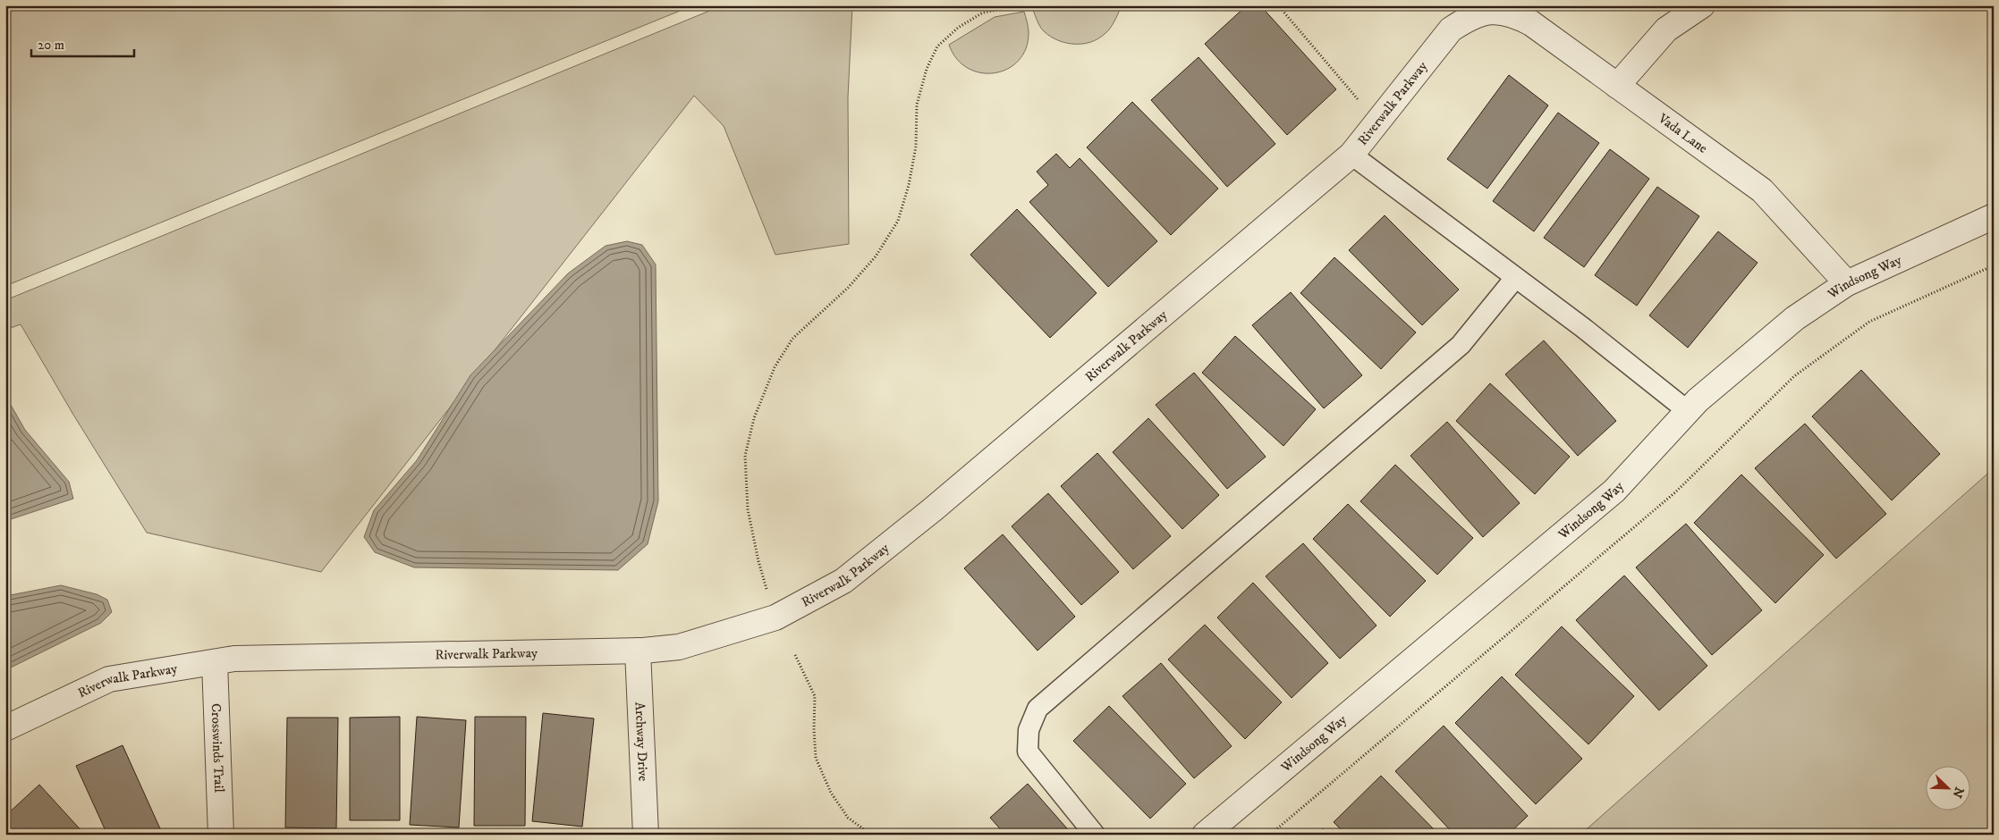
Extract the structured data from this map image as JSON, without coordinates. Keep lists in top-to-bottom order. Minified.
{"streets":{"street":["Riverwalk Parkway","Vada Lane","Windsong Way","Archway Drive","Crosswinds Trail"]},"crossings":[["Riverwalk Parkway","Vada Lane"],["Riverwalk Parkway","Archway Drive"],["Riverwalk Parkway","Crosswinds Trail"],["Vada Lane","Windsong Way"]],"scale_bar":"20 m","north":"bottom right"}
